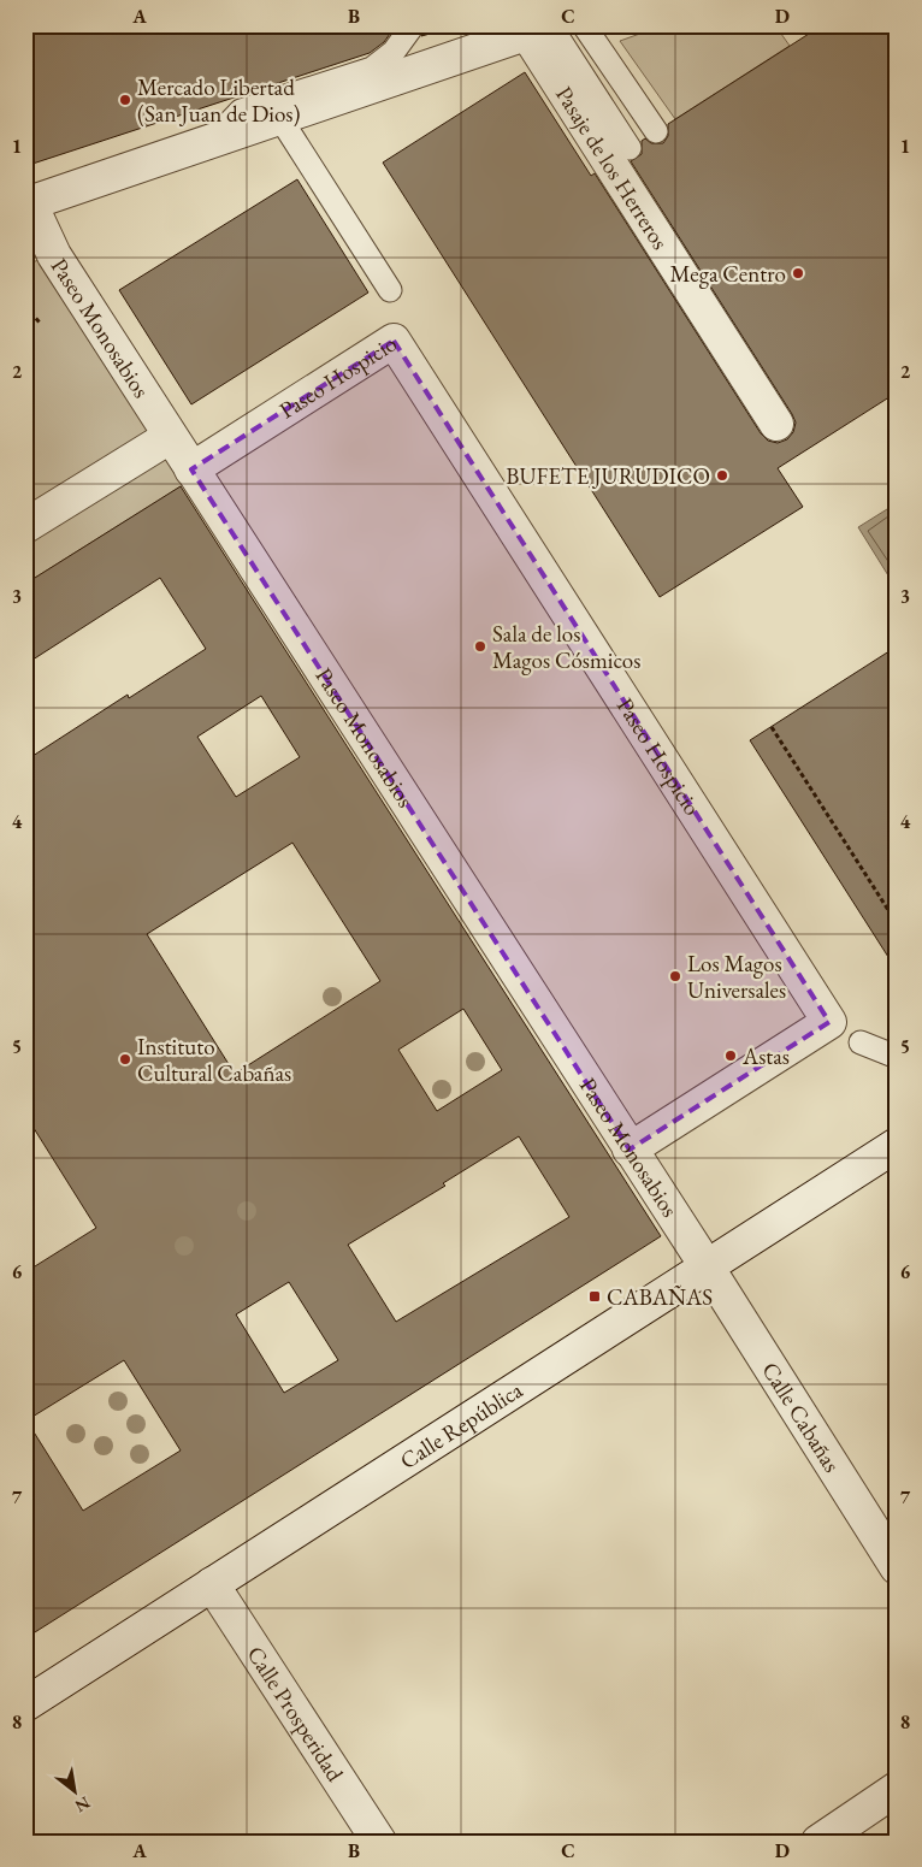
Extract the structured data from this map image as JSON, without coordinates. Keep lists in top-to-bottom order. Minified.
{"streets":{"street":["Pasaje de los Herreros","Paseo Monosabios","Paseo Hospicio","Calle Cabañas","Calle República","Calle Prosperidad"]},"crossings":[["Paseo Monosabios","Paseo Hospicio"],["Paseo Monosabios","Calle Cabañas"],["Paseo Monosabios","Calle República"],["Calle Cabañas","Calle República"],["Calle República","Calle Prosperidad"]],"places":{"other":["Mercado Libertad (San Juan de Dios)","Mega Centro","BUFETE JURUDICO","Sala de los Magos Cósmicos","Los Magos Universales","Astas","Instituto Cultural Cabañas"],"transit":["CABAÑAS"]},"north":"bottom right","grid":{"columns":["A","B","C","D"],"rows":["1","2","3","4","5","6","7","8"]}}
